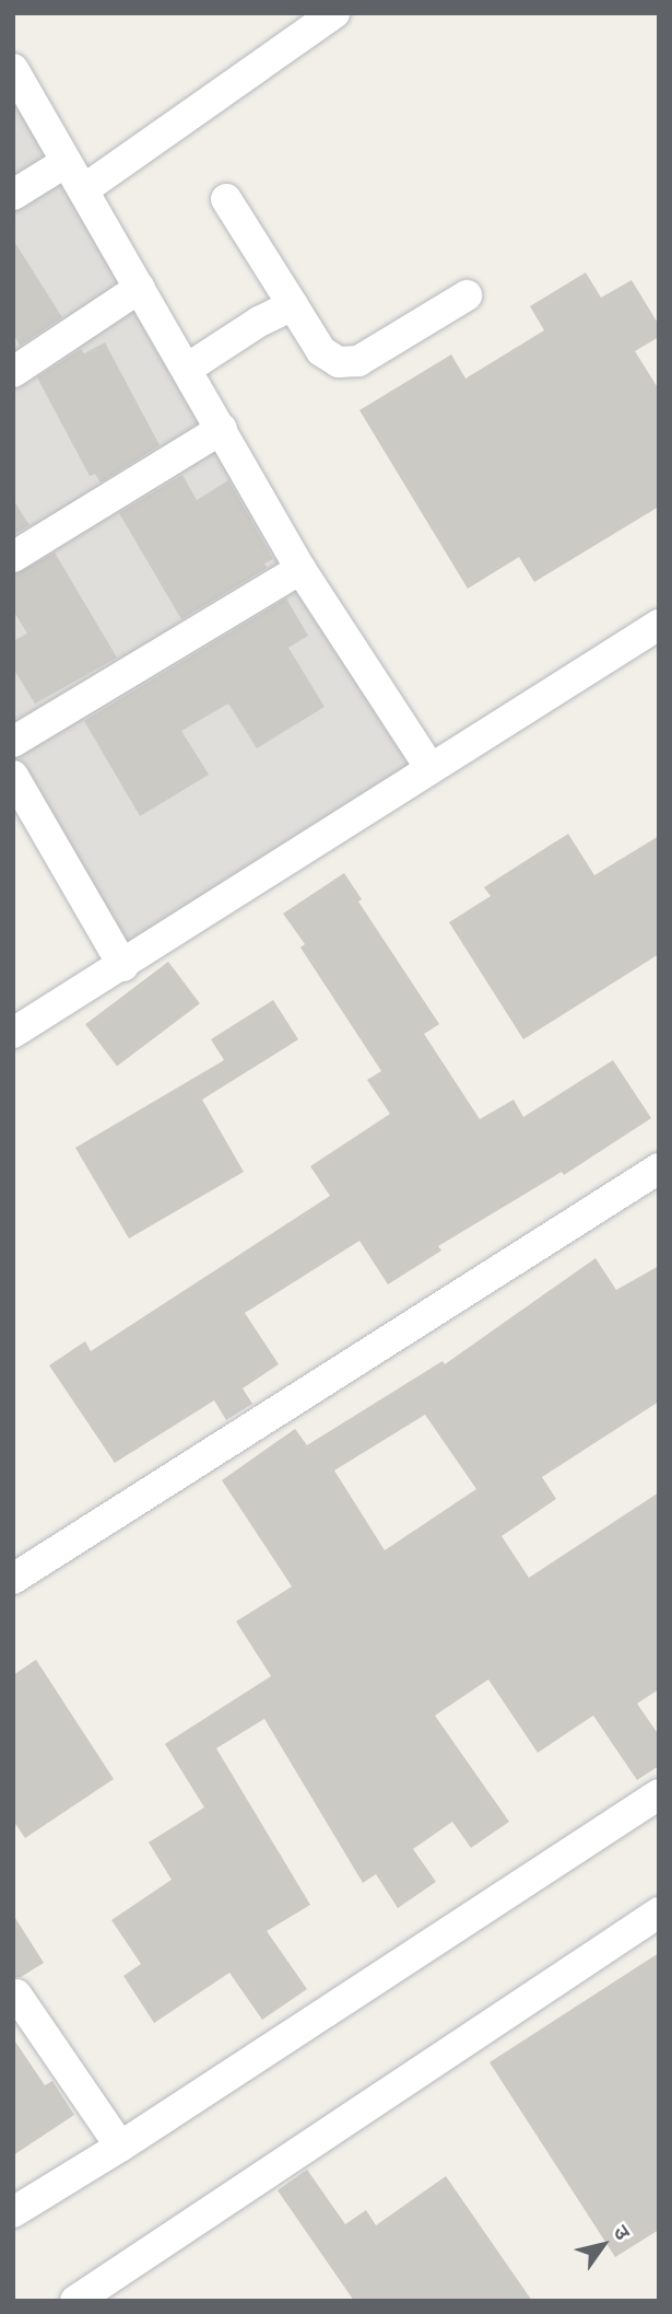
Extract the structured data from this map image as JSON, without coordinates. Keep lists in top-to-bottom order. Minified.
{"north":"top right"}
